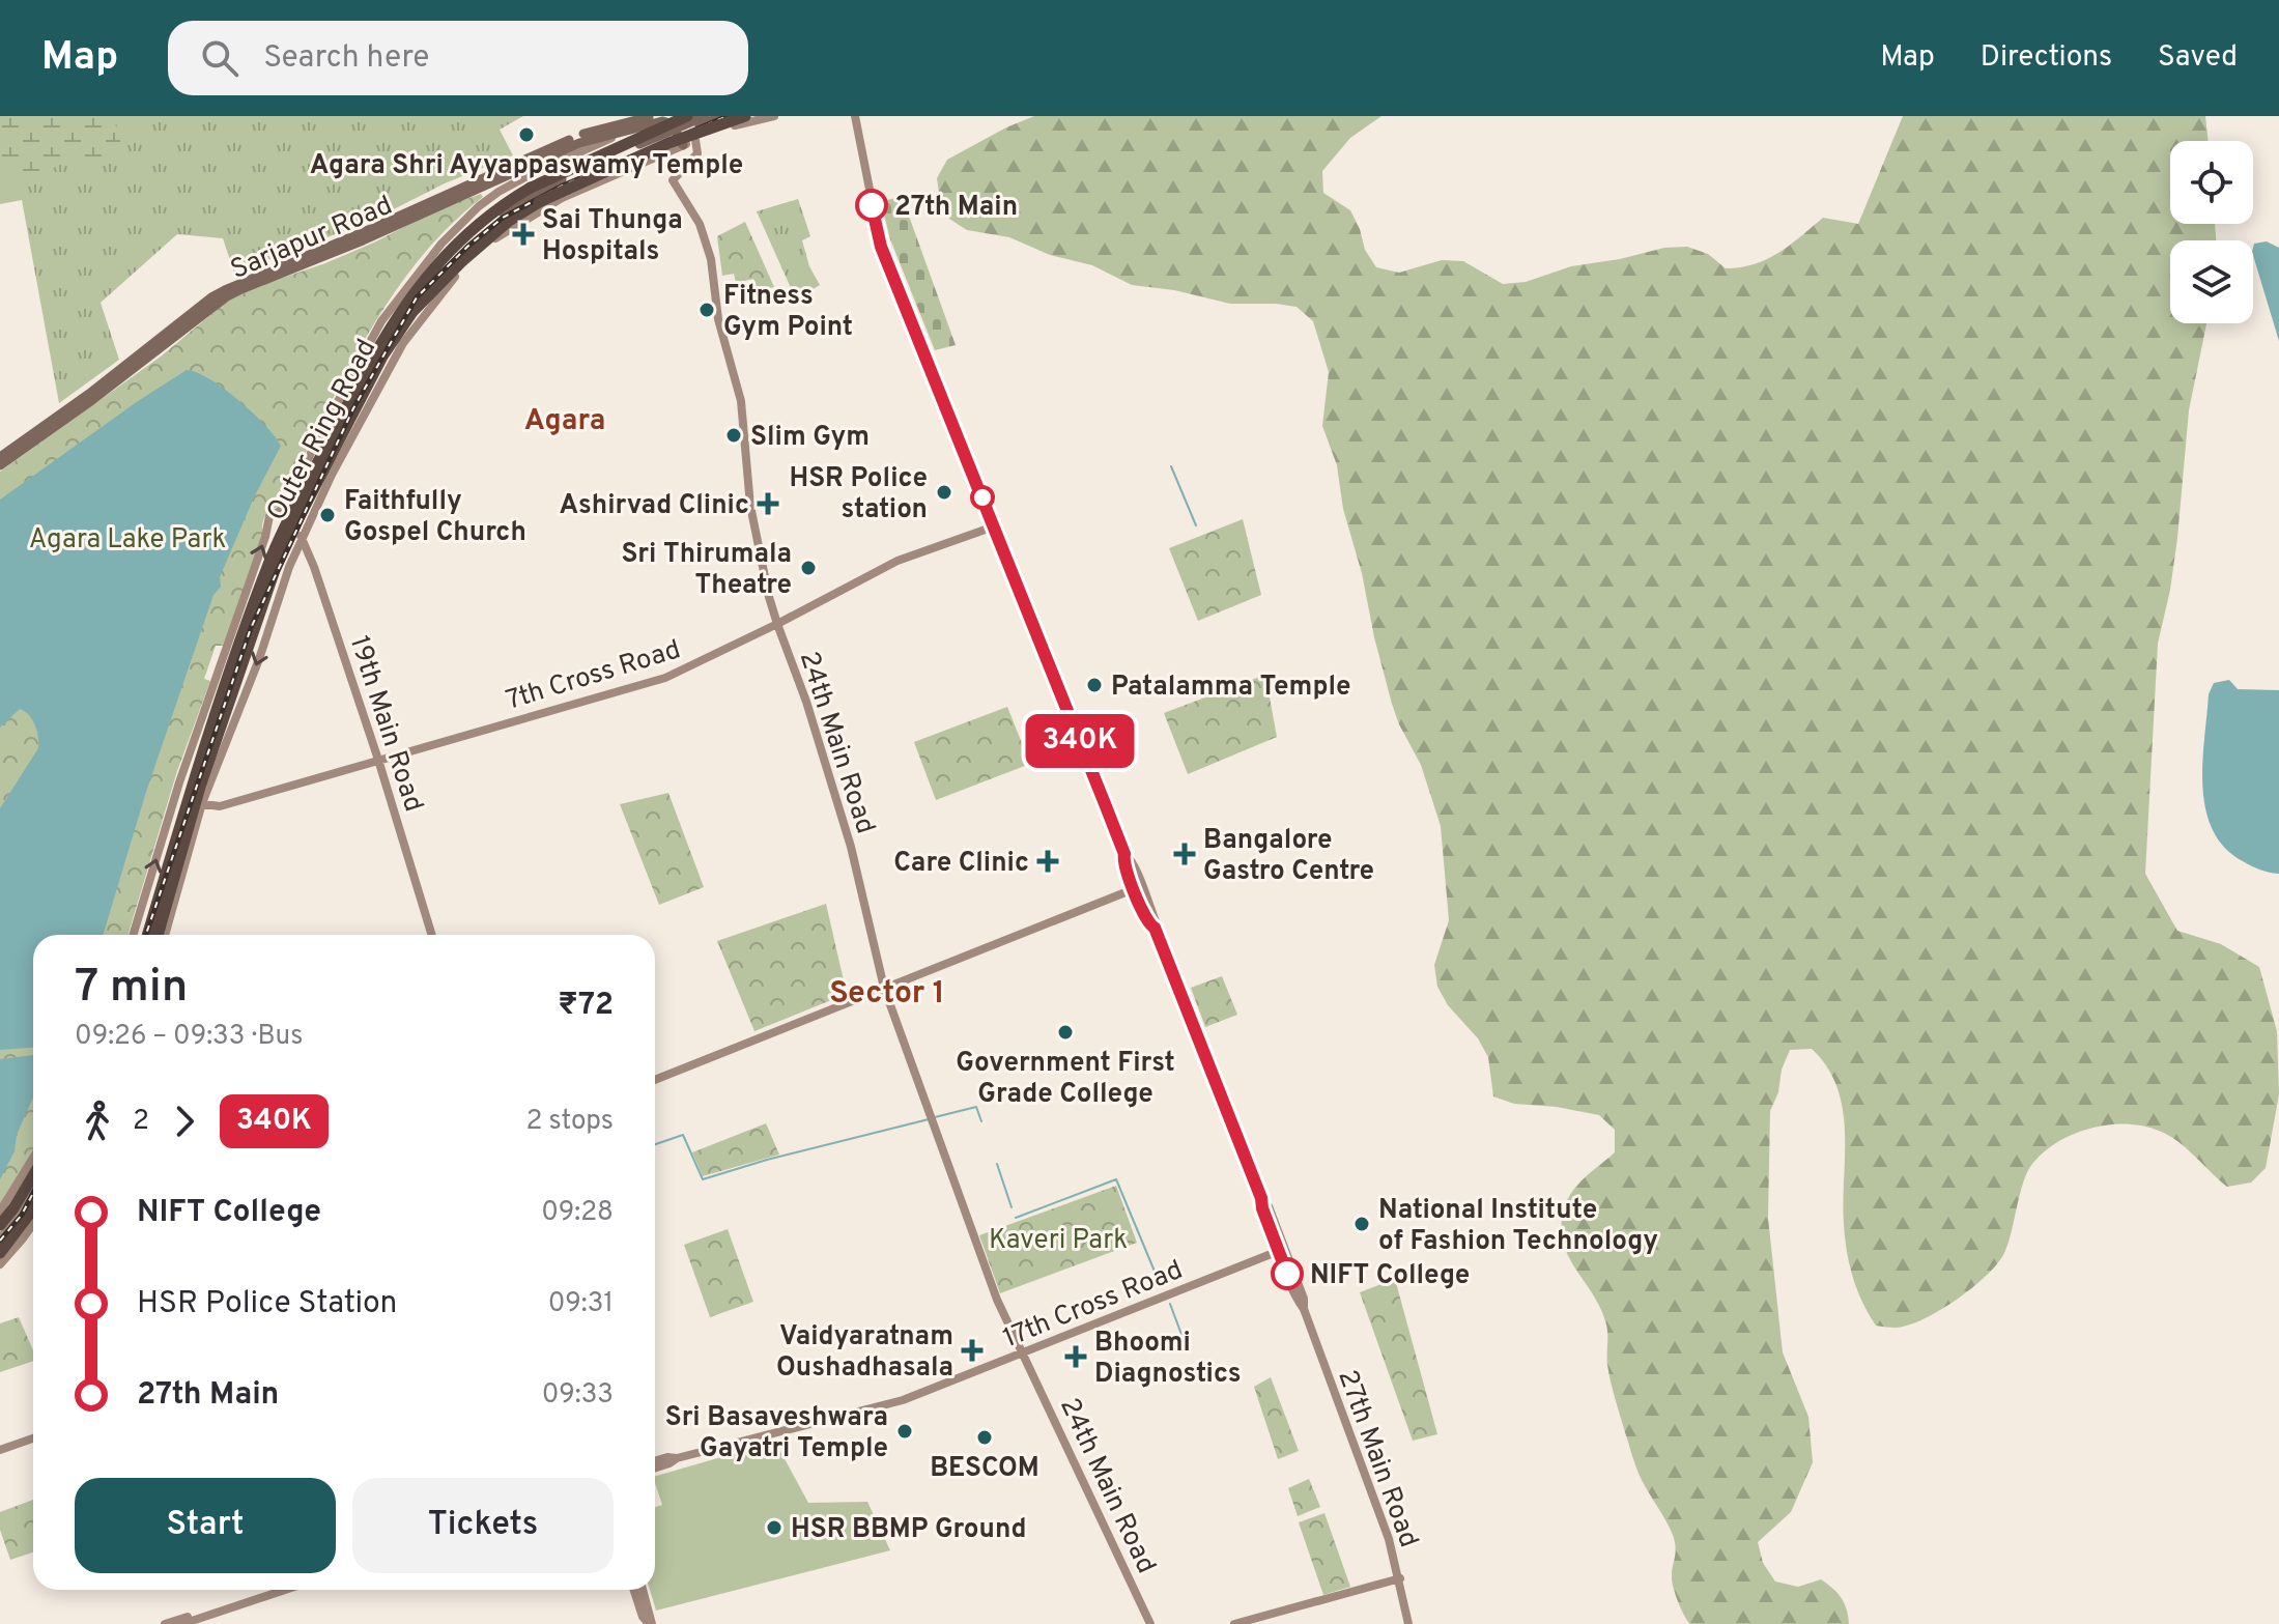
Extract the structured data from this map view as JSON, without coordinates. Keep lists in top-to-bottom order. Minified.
{"streets":{"highway":["Outer Ring Road"],"main road":["Sarjapur Road"],"street":["7th Cross Road","19th Main Road","24th Main Road","17th Cross Road","27th Main Road"]},"crossings":[["Sarjapur Road","Outer Ring Road"],["Outer Ring Road","7th Cross Road"],["Outer Ring Road","19th Main Road"],["7th Cross Road","19th Main Road"],["7th Cross Road","24th Main Road"],["7th Cross Road","27th Main Road"],["24th Main Road","17th Cross Road"],["17th Cross Road","27th Main Road"]],"districts":["Agara","Sector 1"],"parks":["Agara Lake Park","Kaveri Park"],"places":{"other":["Agara Shri Ayyappaswamy Temple","27th Main","Fitness Gym Point","Slim Gym","HSR Police station","Faithfully Gospel Church","Sri Thirumala Theatre","Patalamma Temple","Government First Grade College","National Institute of Fashion Technology","NIFT College","Sri Basaveshwara Gayatri Temple","BESCOM","HSR BBMP Ground"],"health":["Sai Thunga Hospitals","Ashirvad Clinic","Bangalore Gastro Centre","Care Clinic","Vaidyaratnam Oushadhasala","Bhoomi Diagnostics"]},"lines":["bus line 340K"],"page":{"header":"Map","search":"Search here","nav":["Map","Directions","Saved"],"on_map":"340K","heading":["7 min","09:26 – 09:33 · Bus","₹72"],"legs":["2","340K","2 stops"],"list":[{"name":"NIFT College","value":"09:28"},{"name":"HSR Police Station","value":"09:31"},{"name":"27th Main","value":"09:33"}],"buttons":["Start","Tickets"]}}
